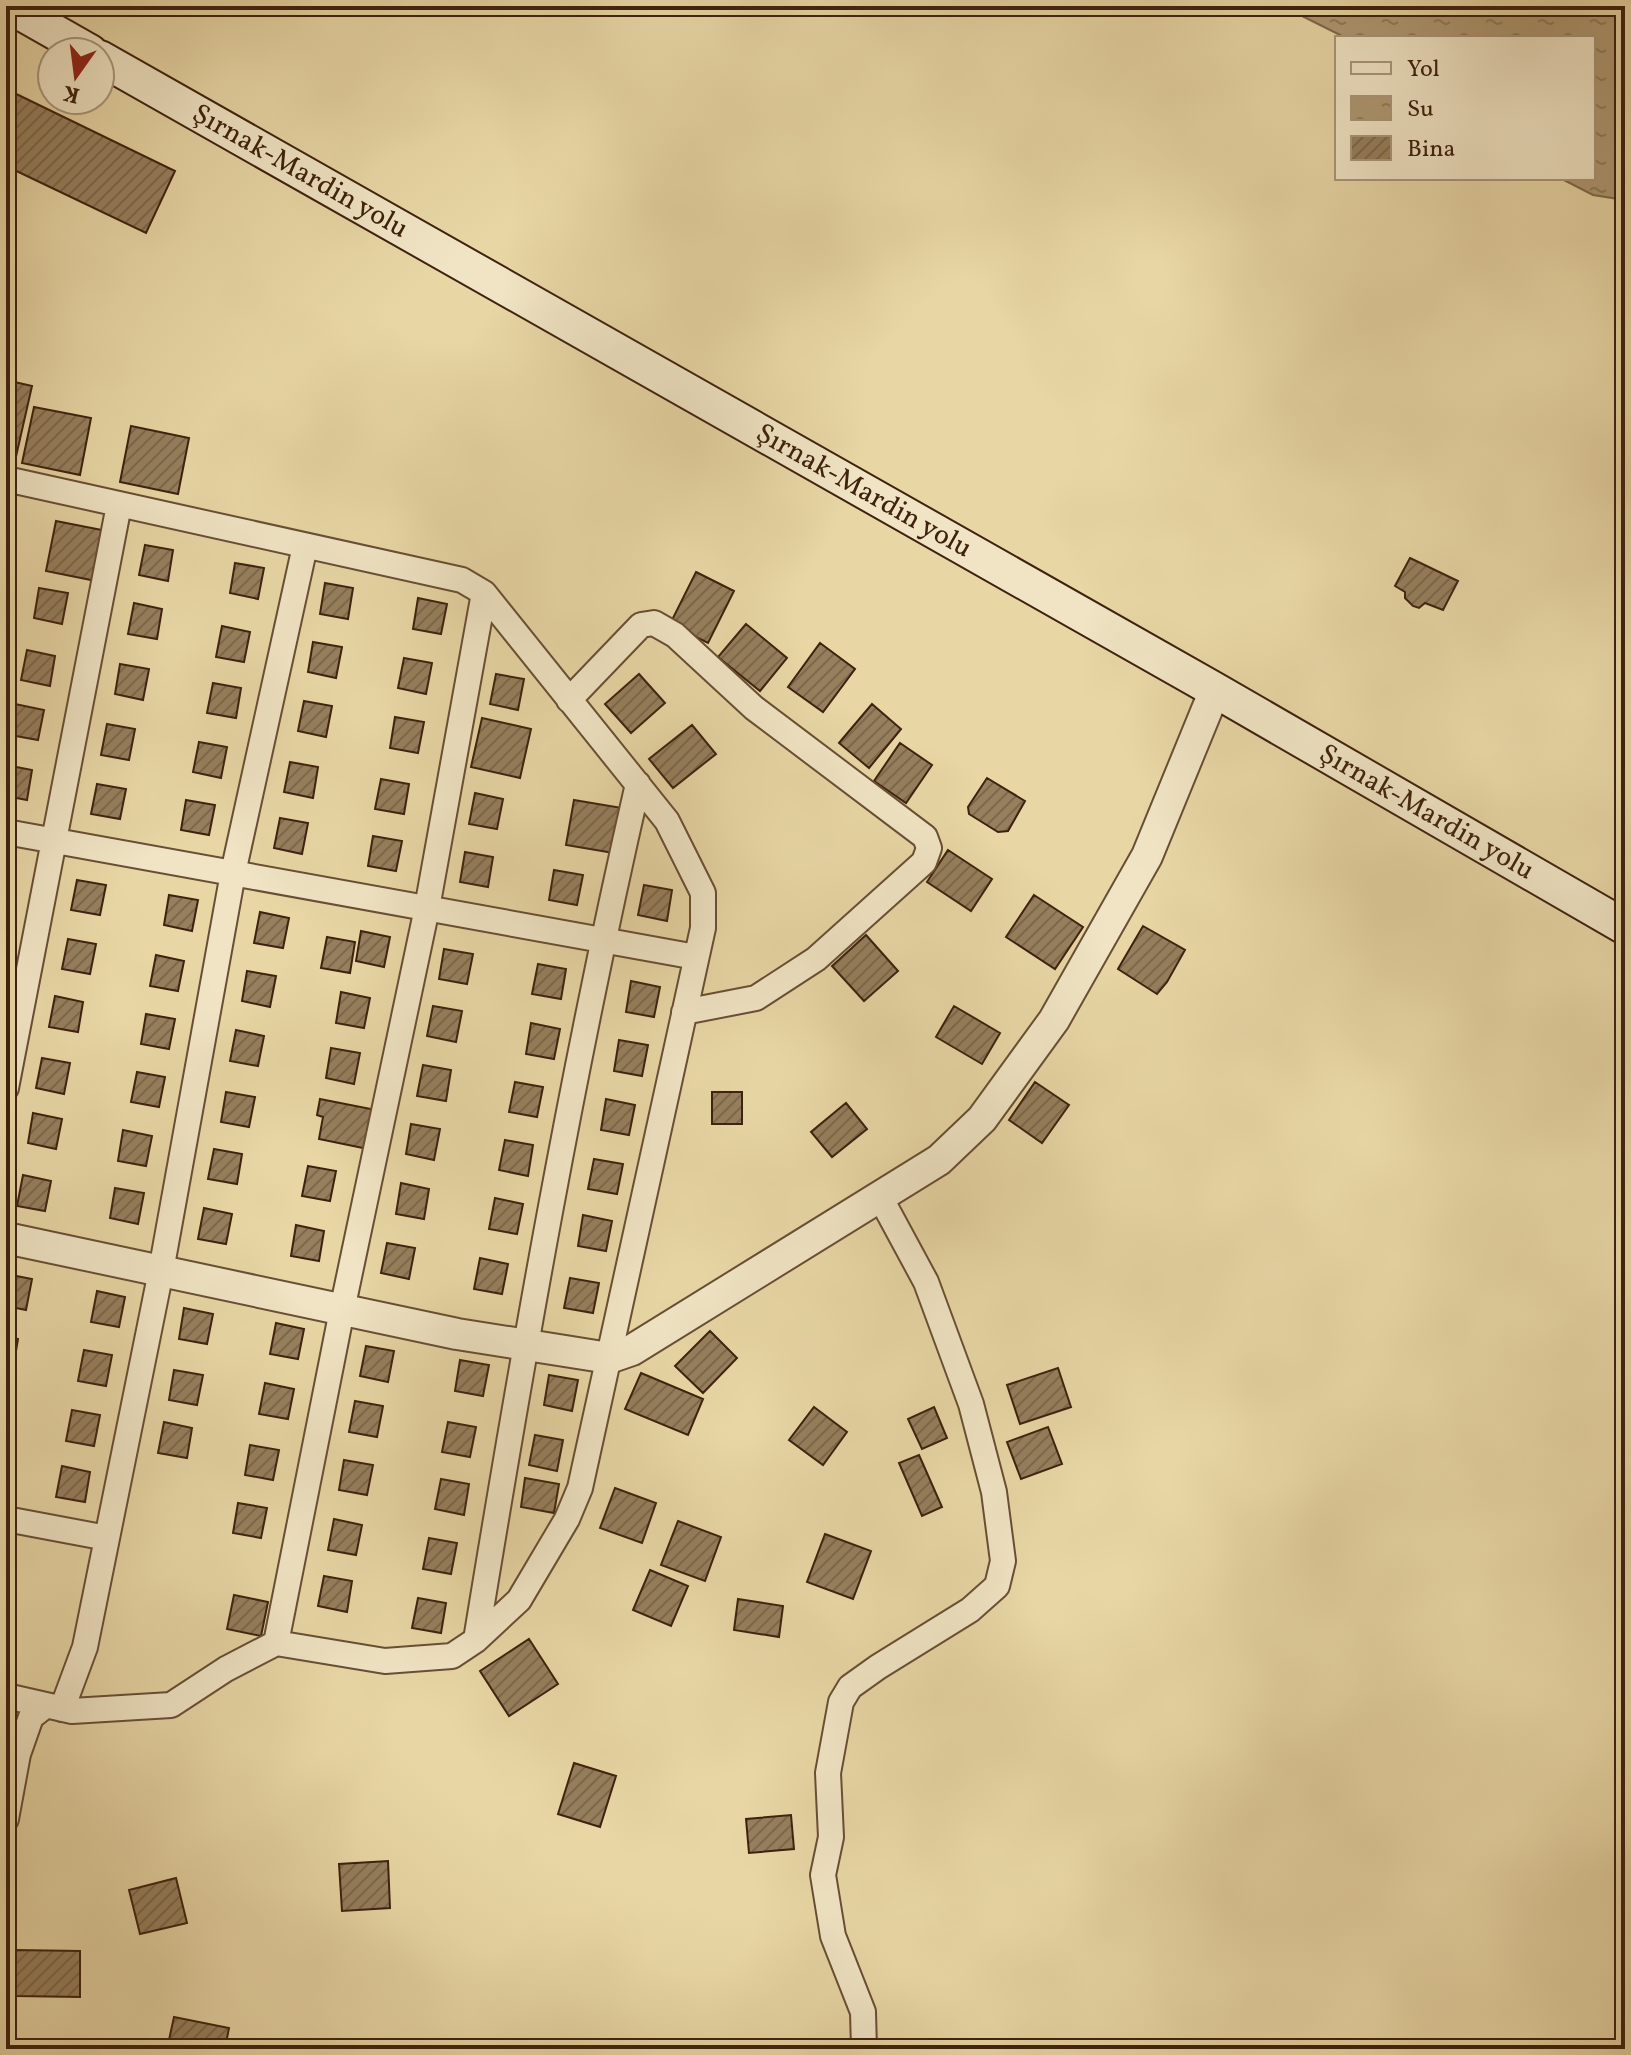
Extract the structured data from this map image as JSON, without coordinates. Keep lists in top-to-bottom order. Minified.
{"streets":{"main road":["Şırnak-Mardin yolu"]},"legend":["Yol","Su","Bina"],"north":"bottom"}
